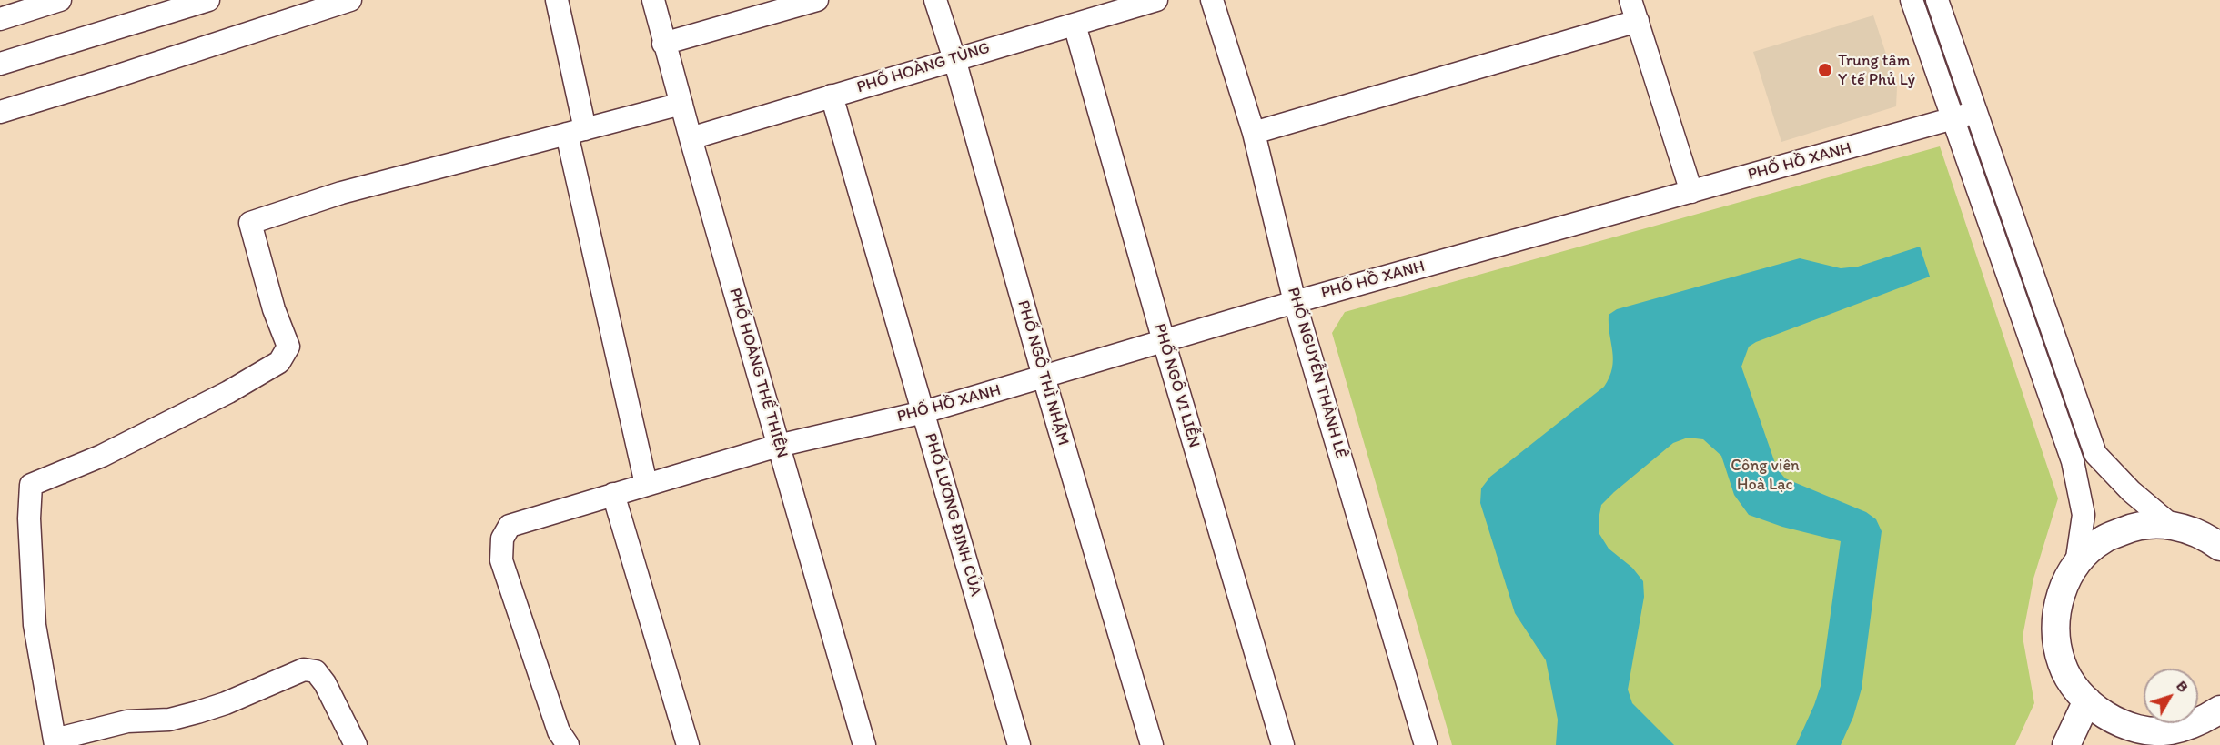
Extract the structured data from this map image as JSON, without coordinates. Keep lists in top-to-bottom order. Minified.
{"streets":{"street":["PHỐ HOÀNG TÙNG","PHỐ HỒ XANH","PHỐ HOÀNG THẾ THIỆN","PHỐ NGÔ THÌ NHẬM","PHỐ NGUYỄN THÀNH LÊ","PHỐ NGÔ VI LIỄN","PHỐ LƯƠNG ĐỊNH CỦA"]},"crossings":[["PHỐ HOÀNG TÙNG","PHỐ HOÀNG THẾ THIỆN"],["PHỐ HOÀNG TÙNG","PHỐ NGÔ THÌ NHẬM"],["PHỐ HOÀNG TÙNG","PHỐ NGÔ VI LIỄN"],["PHỐ HOÀNG TÙNG","PHỐ LƯƠNG ĐỊNH CỦA"],["PHỐ HỒ XANH","PHỐ HOÀNG THẾ THIỆN"],["PHỐ HỒ XANH","PHỐ NGÔ THÌ NHẬM"],["PHỐ HỒ XANH","PHỐ NGUYỄN THÀNH LÊ"],["PHỐ HỒ XANH","PHỐ NGÔ VI LIỄN"],["PHỐ HỒ XANH","PHỐ LƯƠNG ĐỊNH CỦA"]],"parks":["Công viên Hoà Lạc"],"places":["Trung tâm Y tế Phủ Lý"],"north":"top right"}
